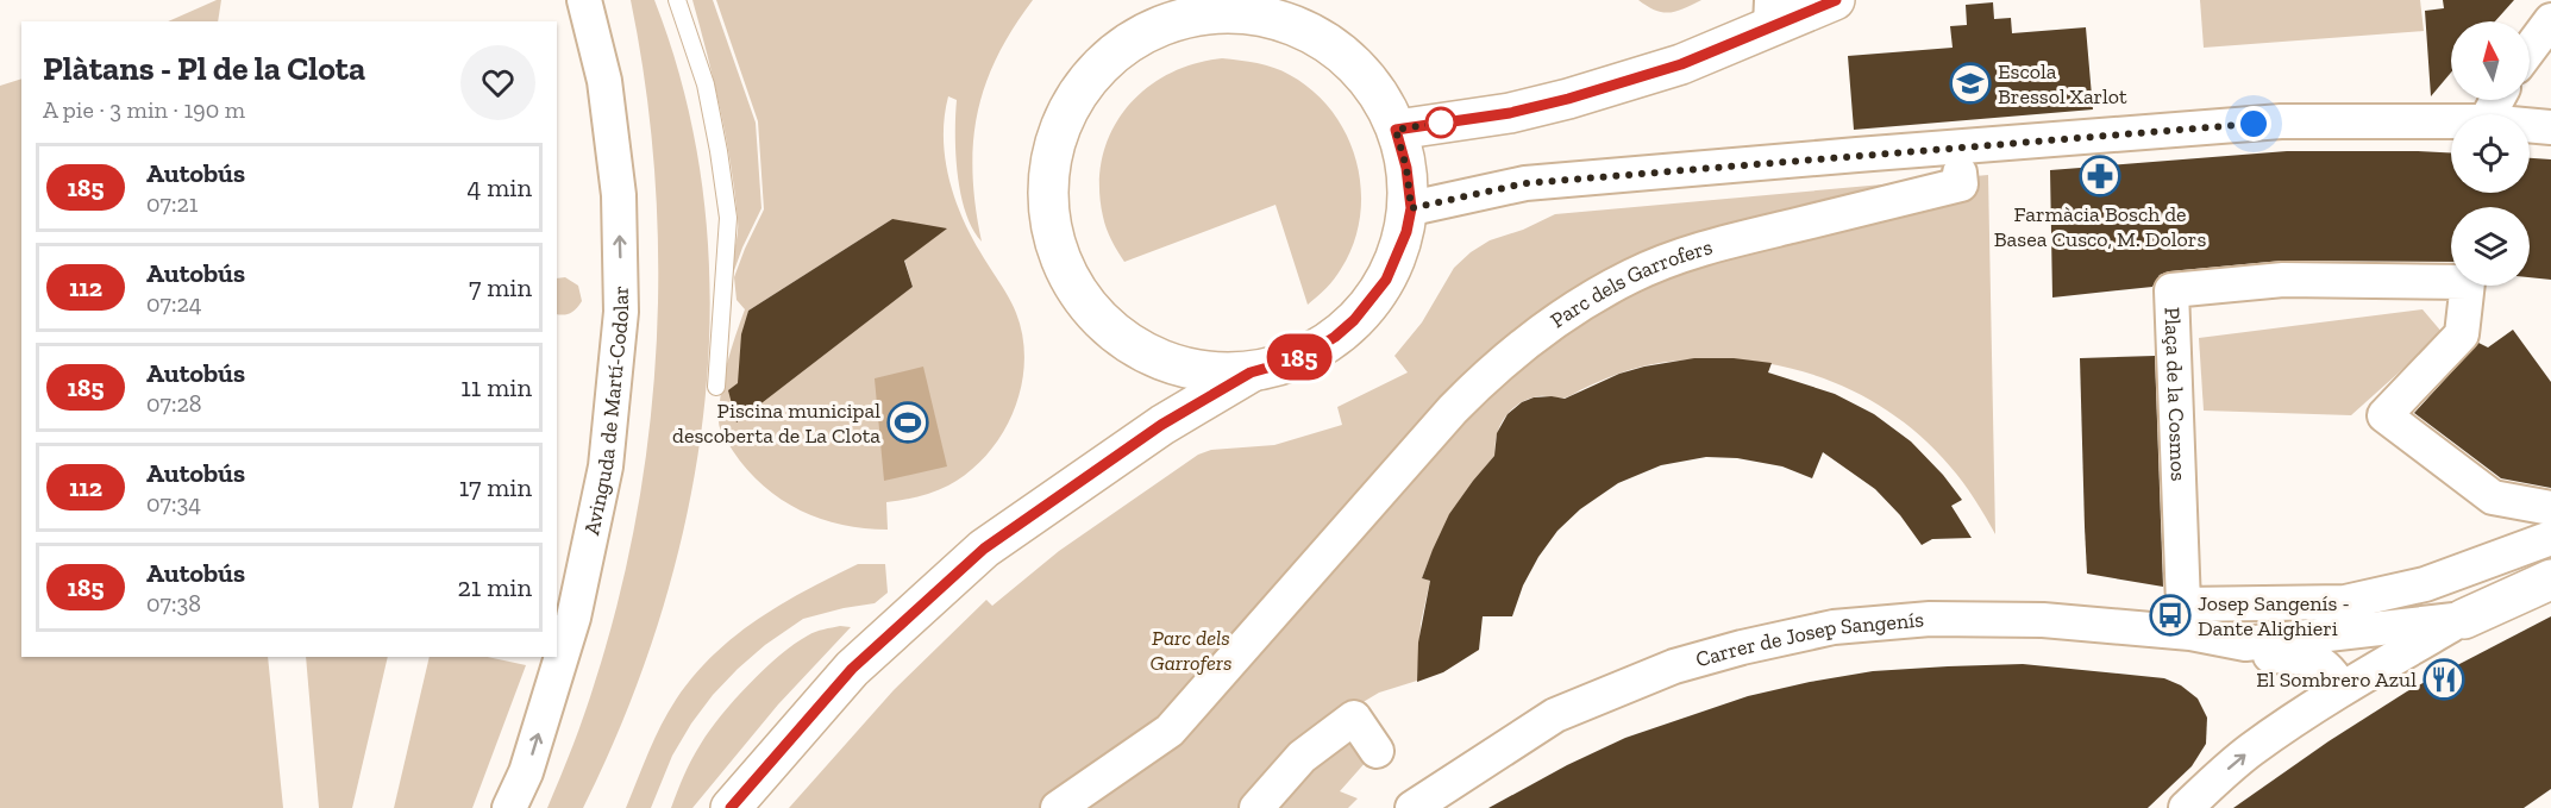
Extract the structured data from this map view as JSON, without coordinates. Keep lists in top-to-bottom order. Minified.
{"streets":{"street":["Parc dels Garrofers","Plaça de la Cosmos","Avinguda de Martí-Codolar","Carrer de Josep Sangenís"]},"one_way":["Avinguda de Martí-Codolar"],"parks":["Parc dels Garrofers"],"places":{"school or university":["Escola Bressol Xarlot"],"pharmacy":["Farmàcia Bosch de Basea Cusco, M. Dolors"],"sports":["Piscina municipal descoberta de La Clota"],"bus stop":["Josep Sangenís - Dante Alighieri"],"restaurant":["El Sombrero Azul"]},"lines":["bus line 185"],"north":"top","page":{"on_map":"185","heading":["Plàtans - Pl de la Clota","A pie · 3 min · 190 m"],"list":[{"mark":"185","name":"Autobús","note":"07:21","value":"4 min"},{"mark":"112","name":"Autobús","note":"07:24","value":"7 min"},{"mark":"185","name":"Autobús","note":"07:28","value":"11 min"},{"mark":"112","name":"Autobús","note":"07:34","value":"17 min"},{"mark":"185","name":"Autobús","note":"07:38","value":"21 min"}]}}
